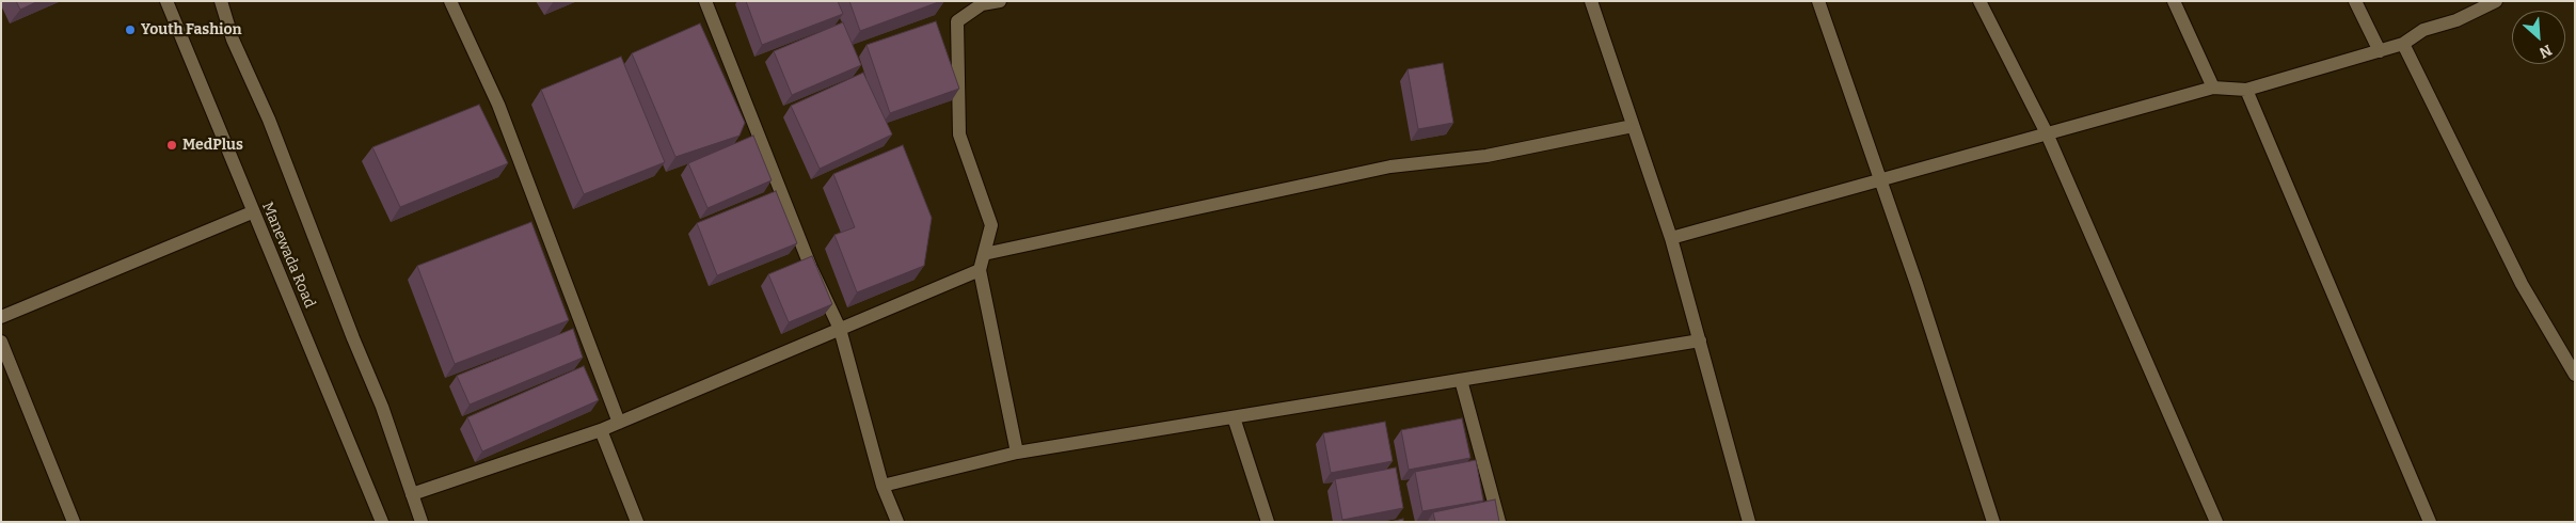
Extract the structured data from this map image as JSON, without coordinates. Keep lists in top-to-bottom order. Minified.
{"streets":{"street":["Manewada Road"]},"places":["Youth Fashion","MedPlus"],"north":"bottom right"}
